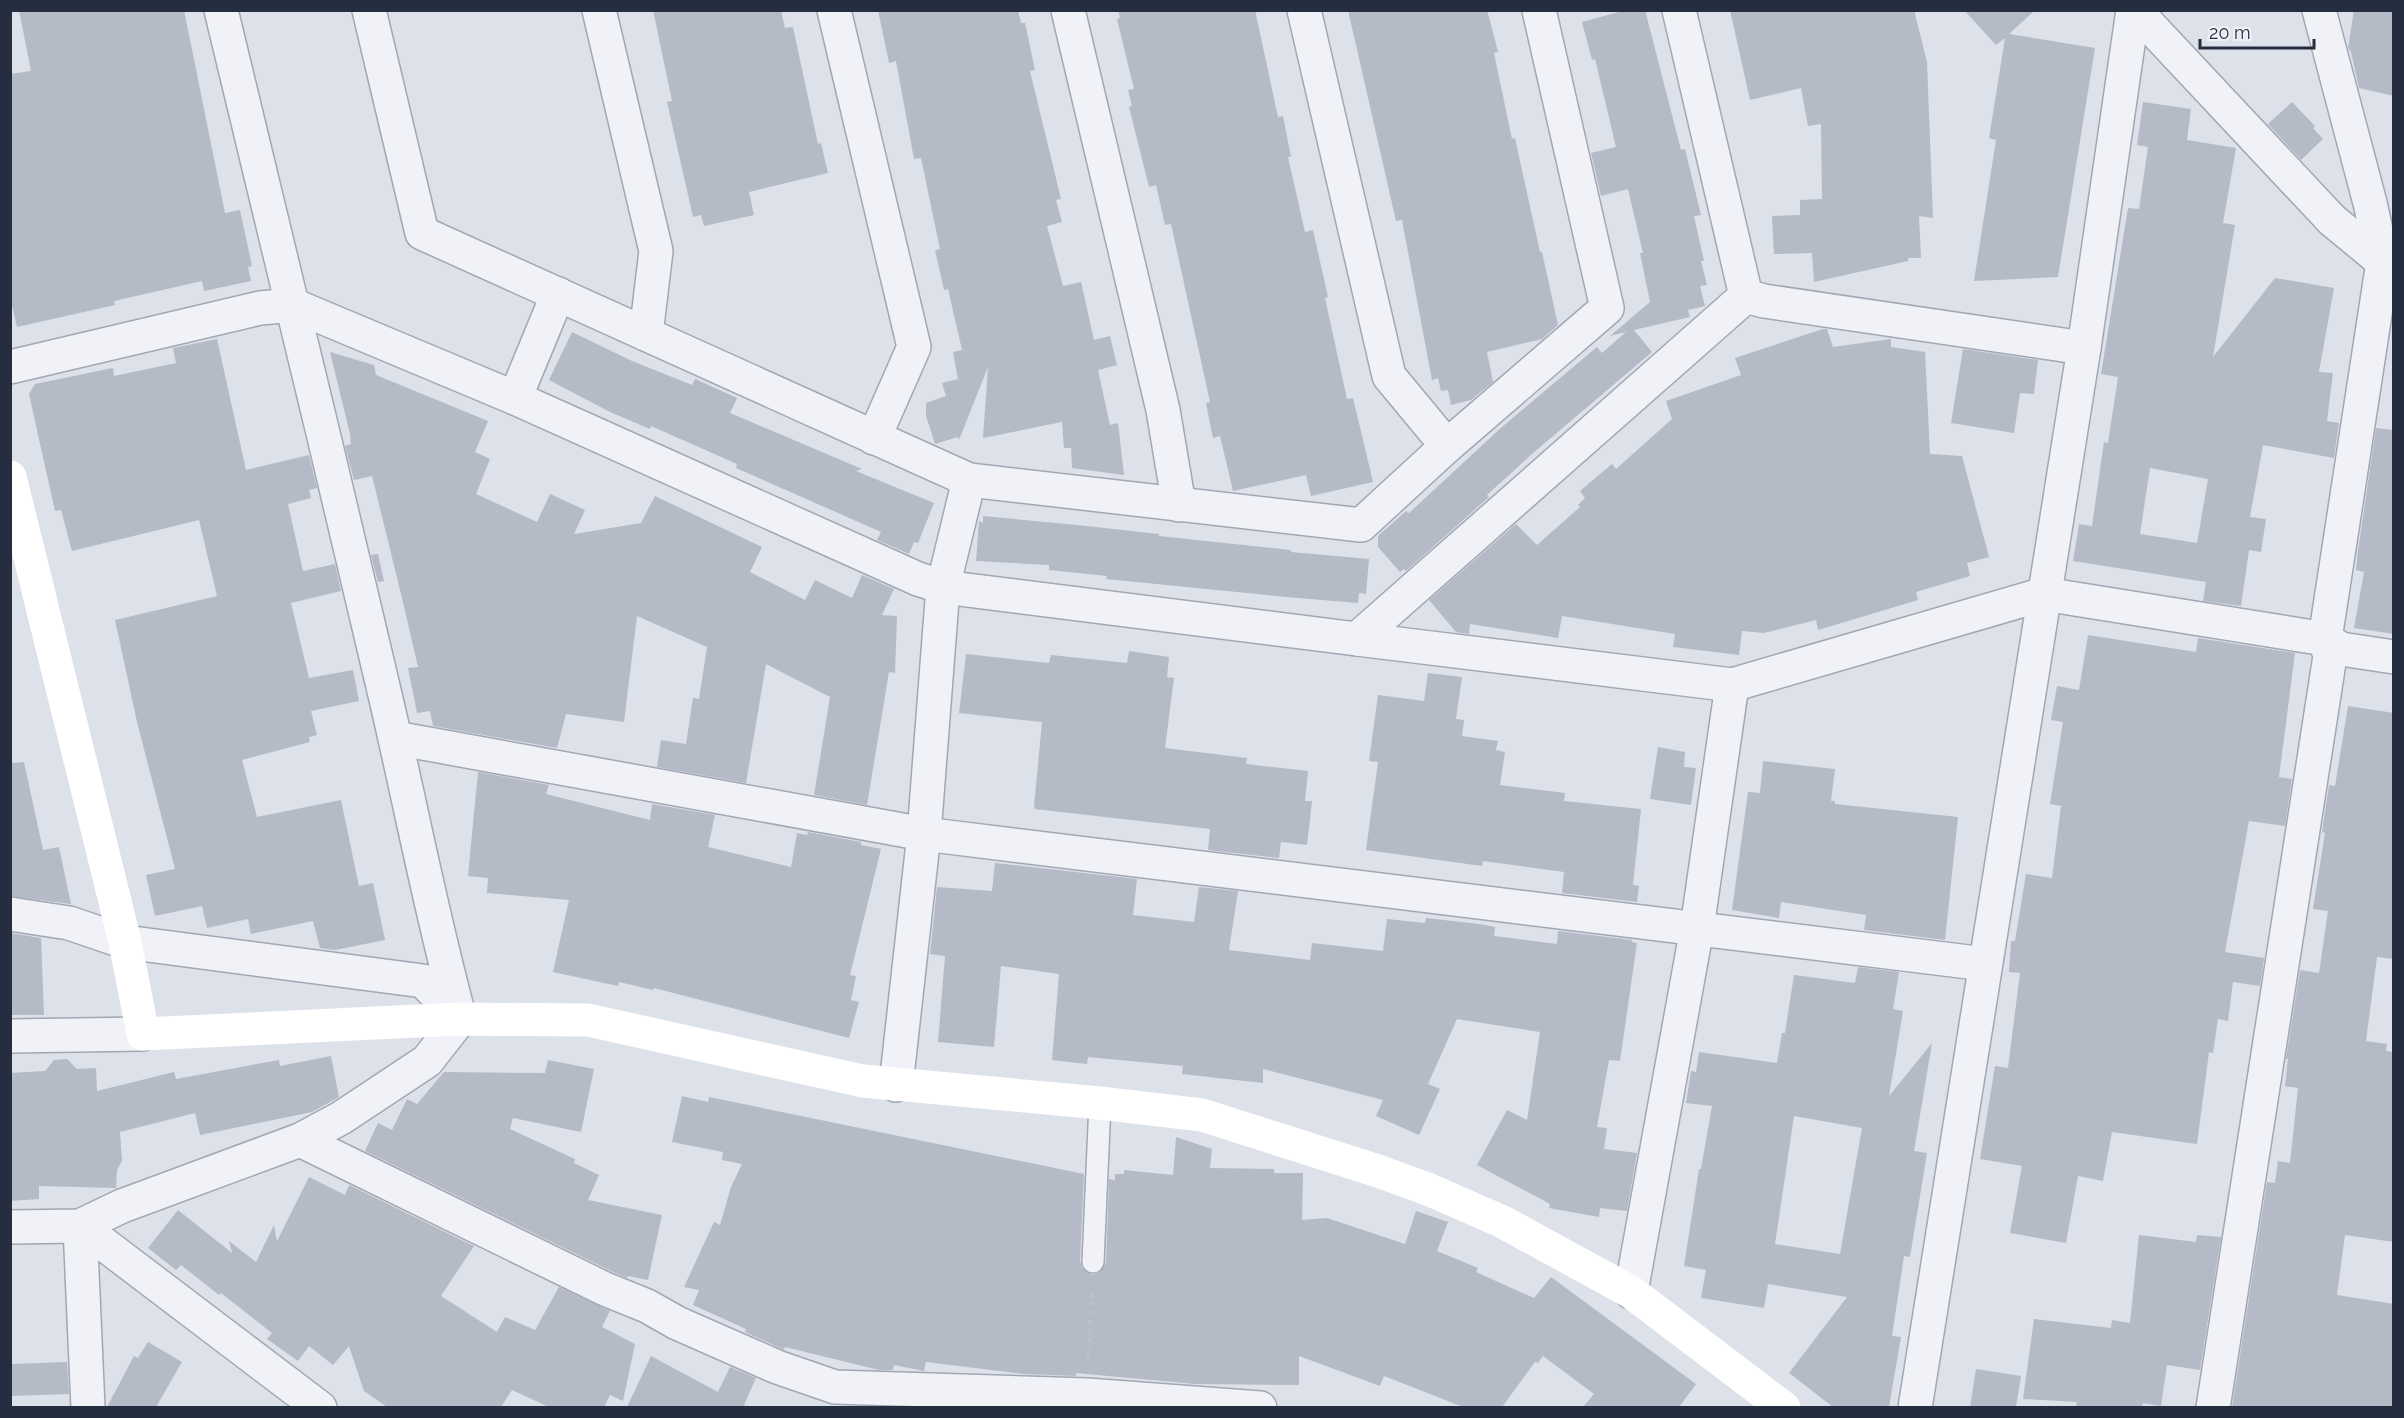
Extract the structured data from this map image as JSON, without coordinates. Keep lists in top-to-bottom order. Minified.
{"scale_bar":"20 m"}
